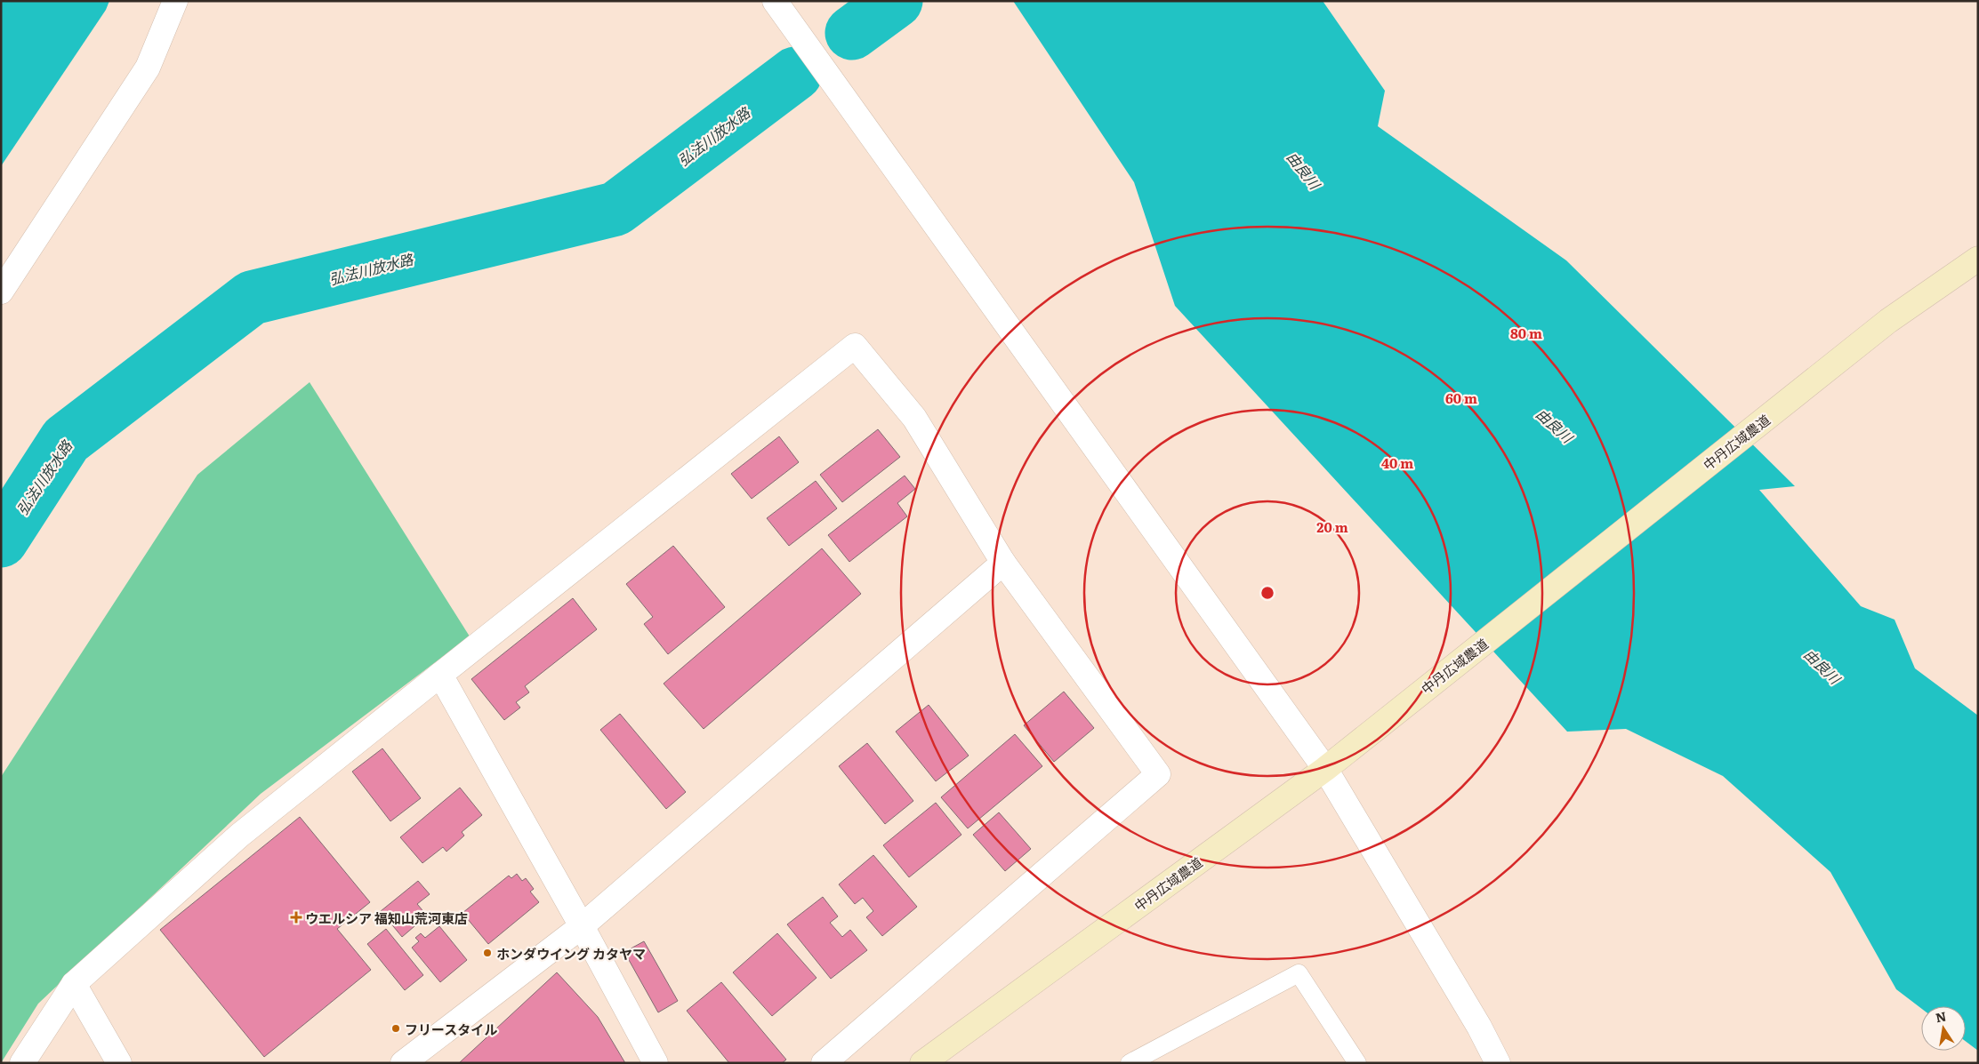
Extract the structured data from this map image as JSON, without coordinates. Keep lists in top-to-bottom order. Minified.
{"streets":{"street":["中丹広域農道"]},"water":["弘法川放水路","由良川"],"places":{"health":["ウエルシア 福知山荒河東店"],"other":["ホンダウイング カタヤマ","フリースタイル"]},"north":"top","rings":["80 m","60 m","40 m","20 m"]}
